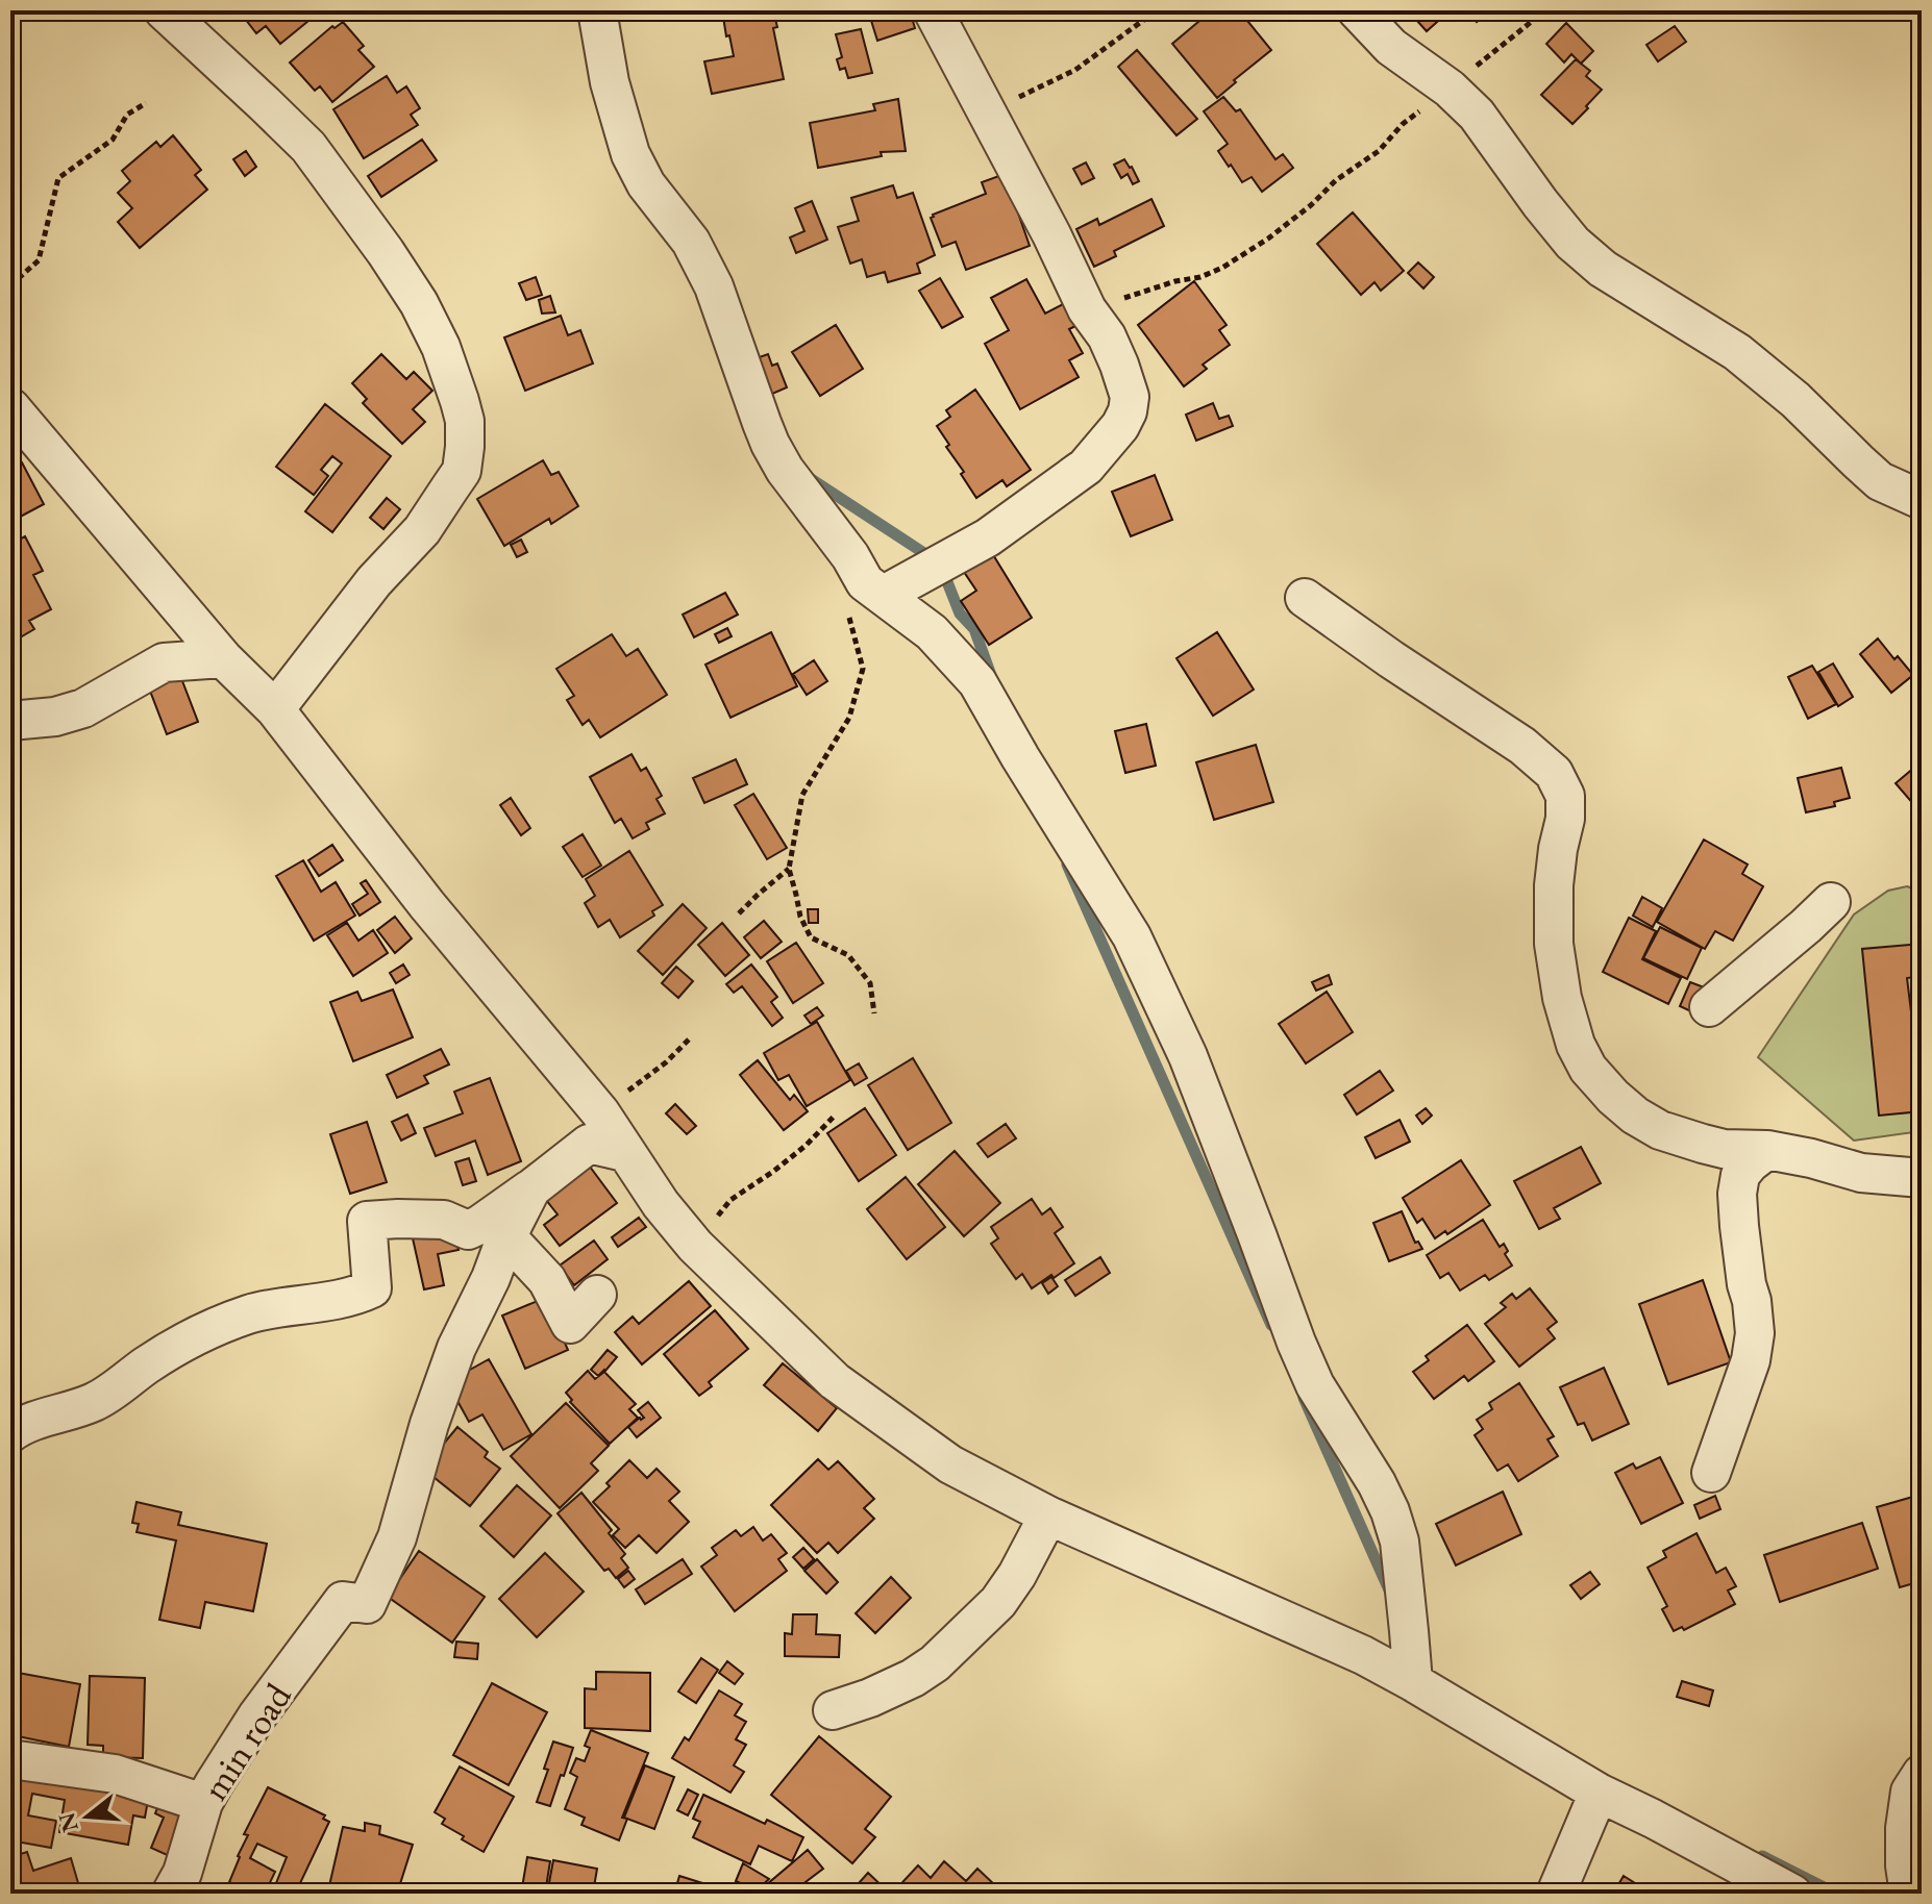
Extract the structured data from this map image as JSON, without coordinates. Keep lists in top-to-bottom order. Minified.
{"streets":{"street":["min road"]},"north":"left"}
